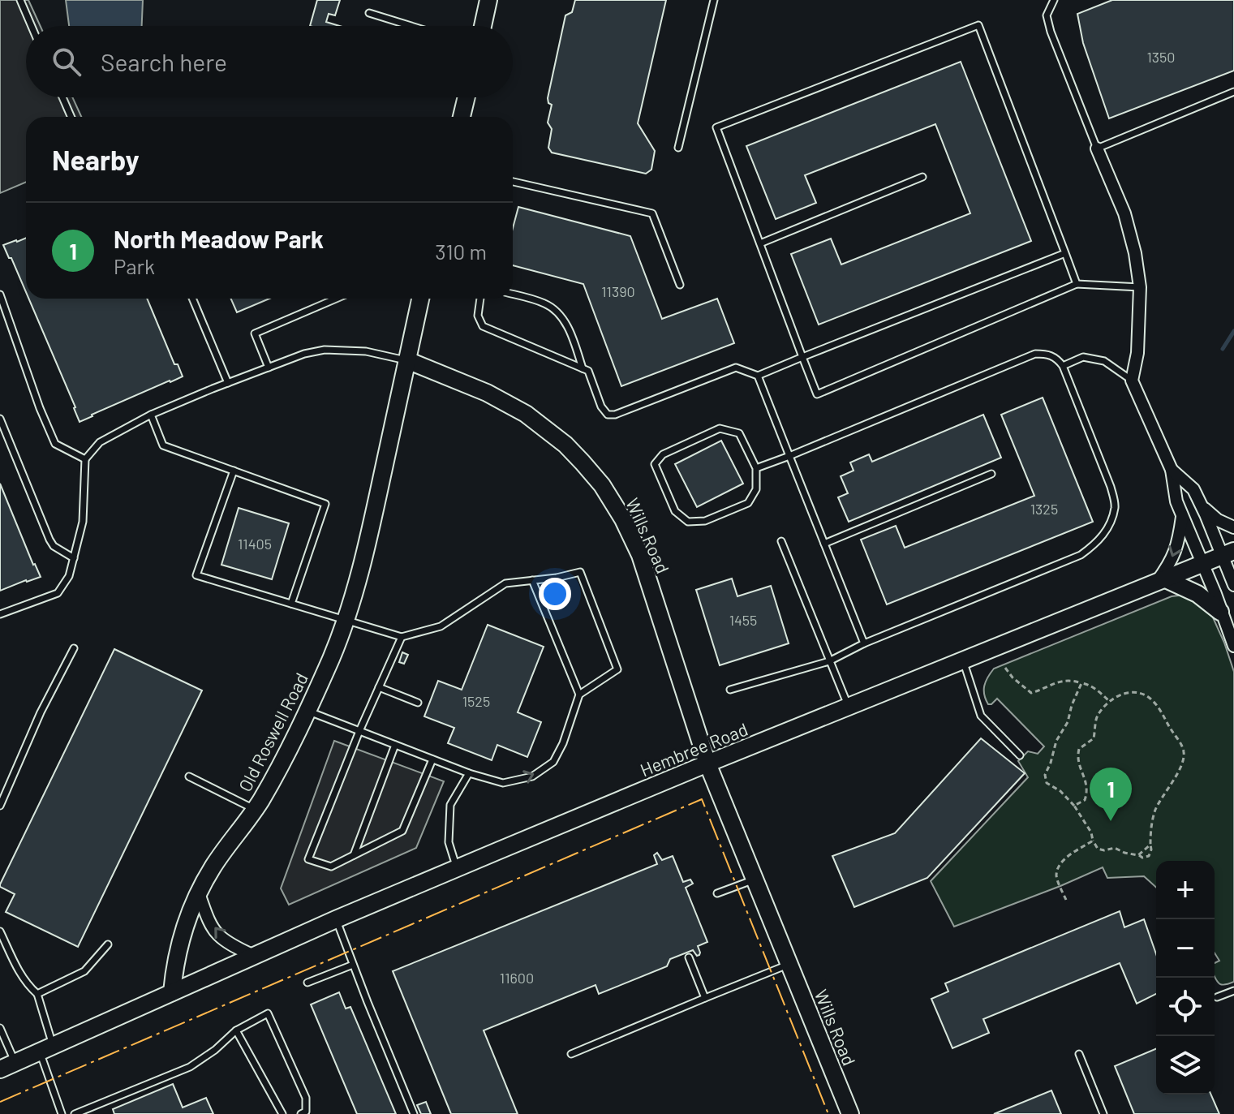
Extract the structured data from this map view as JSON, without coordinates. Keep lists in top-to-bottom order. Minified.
{"streets":{"street":["Wills Road","Old Roswell Road","Hembree Road"]},"crossings":[["Wills Road","Old Roswell Road"],["Wills Road","Hembree Road"],["Old Roswell Road","Hembree Road"]],"house_numbers":["1350","11390","1325","11405","1455","1525","11600"],"page":{"search":"Search here","heading":"Nearby","list":[{"mark":"1","name":"North Meadow Park","note":"Park","value":"310 m"}],"pins":"1","map_buttons":["+","−"]}}
